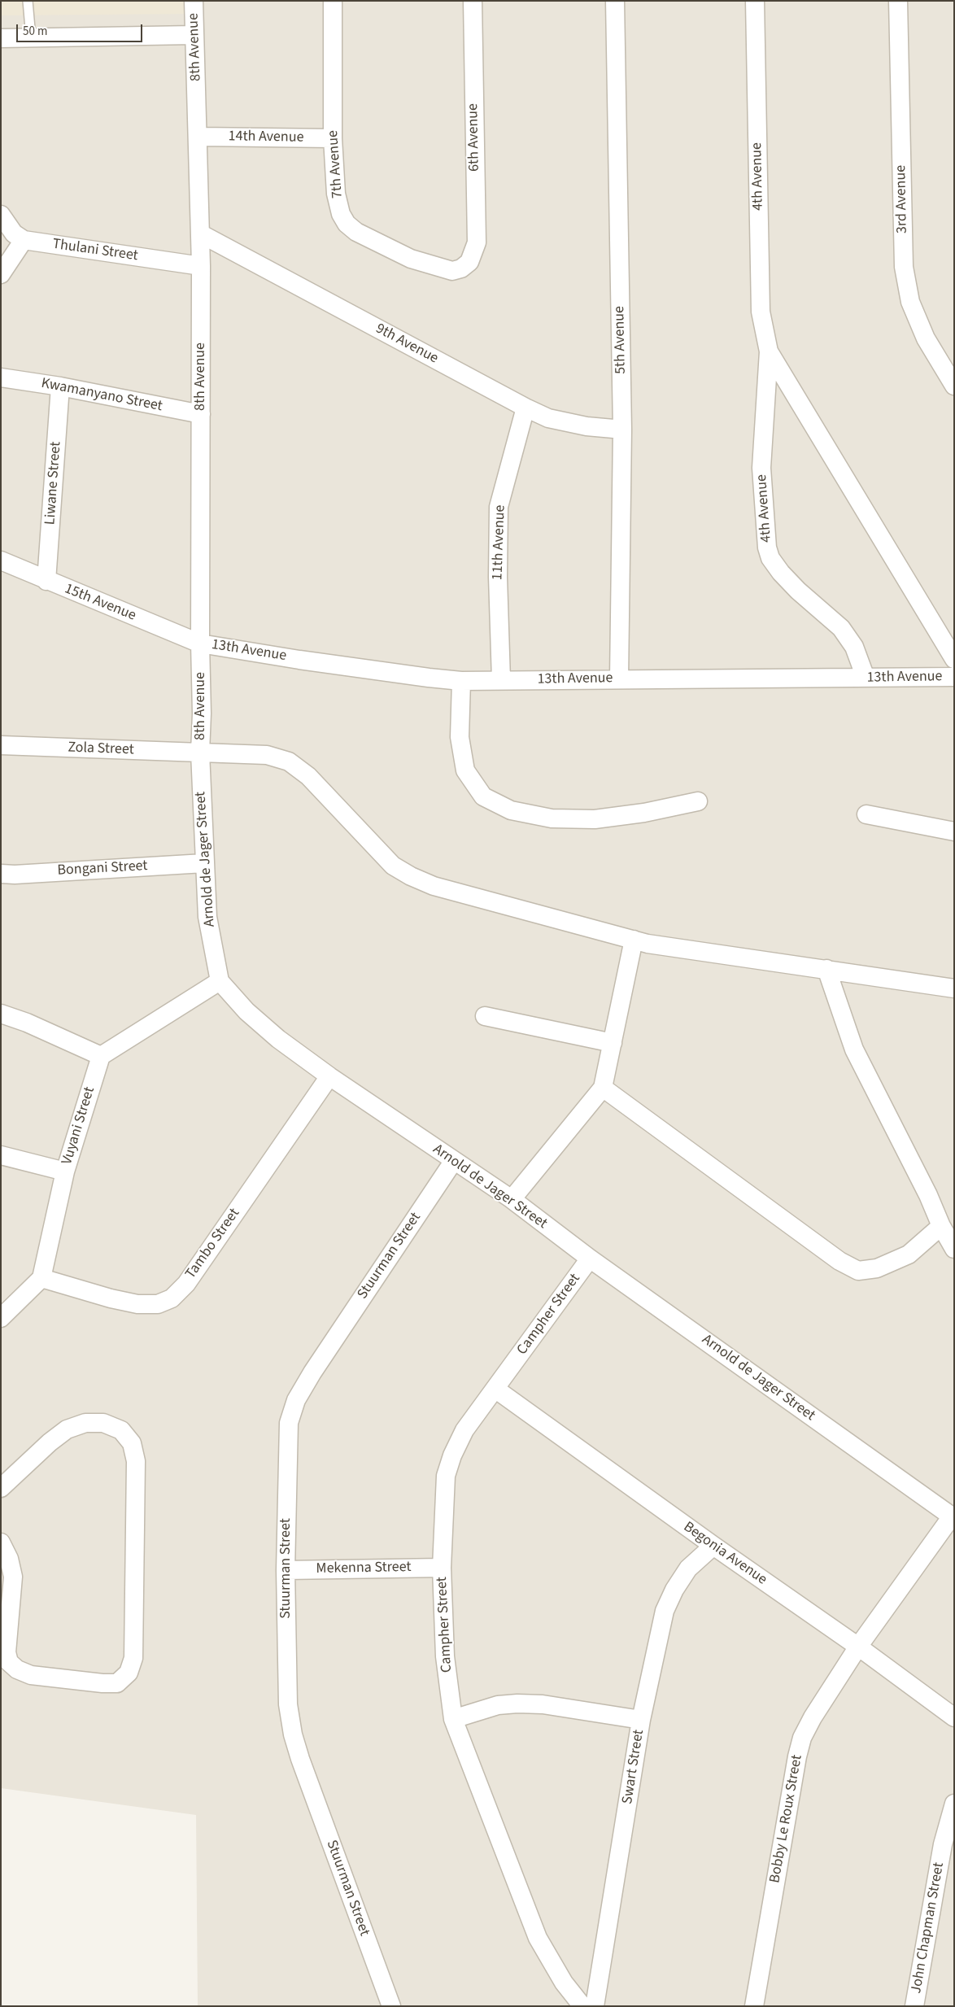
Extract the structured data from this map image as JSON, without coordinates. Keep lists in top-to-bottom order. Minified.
{"streets":{"street":["8th Avenue","14th Avenue","6th Avenue","7th Avenue","4th Avenue","3rd Avenue","Thulani Street","5th Avenue","9th Avenue","Kwamanyano Street","Liwane Street","11th Avenue","15th Avenue","13th Avenue","Zola Street","Arnold de Jager Street","Bongani Street","Vuyani Street","Tambo Street","Stuurman Street","Campher Street","Begonia Avenue","Mekenna Street","Swart Street","Bobby Le Roux Street","John Chapman Street"]},"crossings":[["8th Avenue","14th Avenue"],["8th Avenue","Thulani Street"],["8th Avenue","9th Avenue"],["8th Avenue","Kwamanyano Street"],["8th Avenue","15th Avenue"],["8th Avenue","13th Avenue"],["8th Avenue","Zola Street"],["8th Avenue","Arnold de Jager Street"],["14th Avenue","7th Avenue"],["6th Avenue","7th Avenue"],["4th Avenue","13th Avenue"],["5th Avenue","9th Avenue"],["5th Avenue","13th Avenue"],["9th Avenue","11th Avenue"],["Kwamanyano Street","Liwane Street"],["Liwane Street","15th Avenue"],["11th Avenue","13th Avenue"],["15th Avenue","13th Avenue"],["Zola Street","Arnold de Jager Street"],["Arnold de Jager Street","Bongani Street"],["Arnold de Jager Street","Tambo Street"],["Arnold de Jager Street","Stuurman Street"],["Arnold de Jager Street","Campher Street"],["Arnold de Jager Street","Bobby Le Roux Street"],["Vuyani Street","Tambo Street"],["Stuurman Street","Mekenna Street"],["Campher Street","Begonia Avenue"],["Campher Street","Mekenna Street"],["Begonia Avenue","Swart Street"],["Begonia Avenue","Bobby Le Roux Street"]],"scale_bar":"50 m"}
